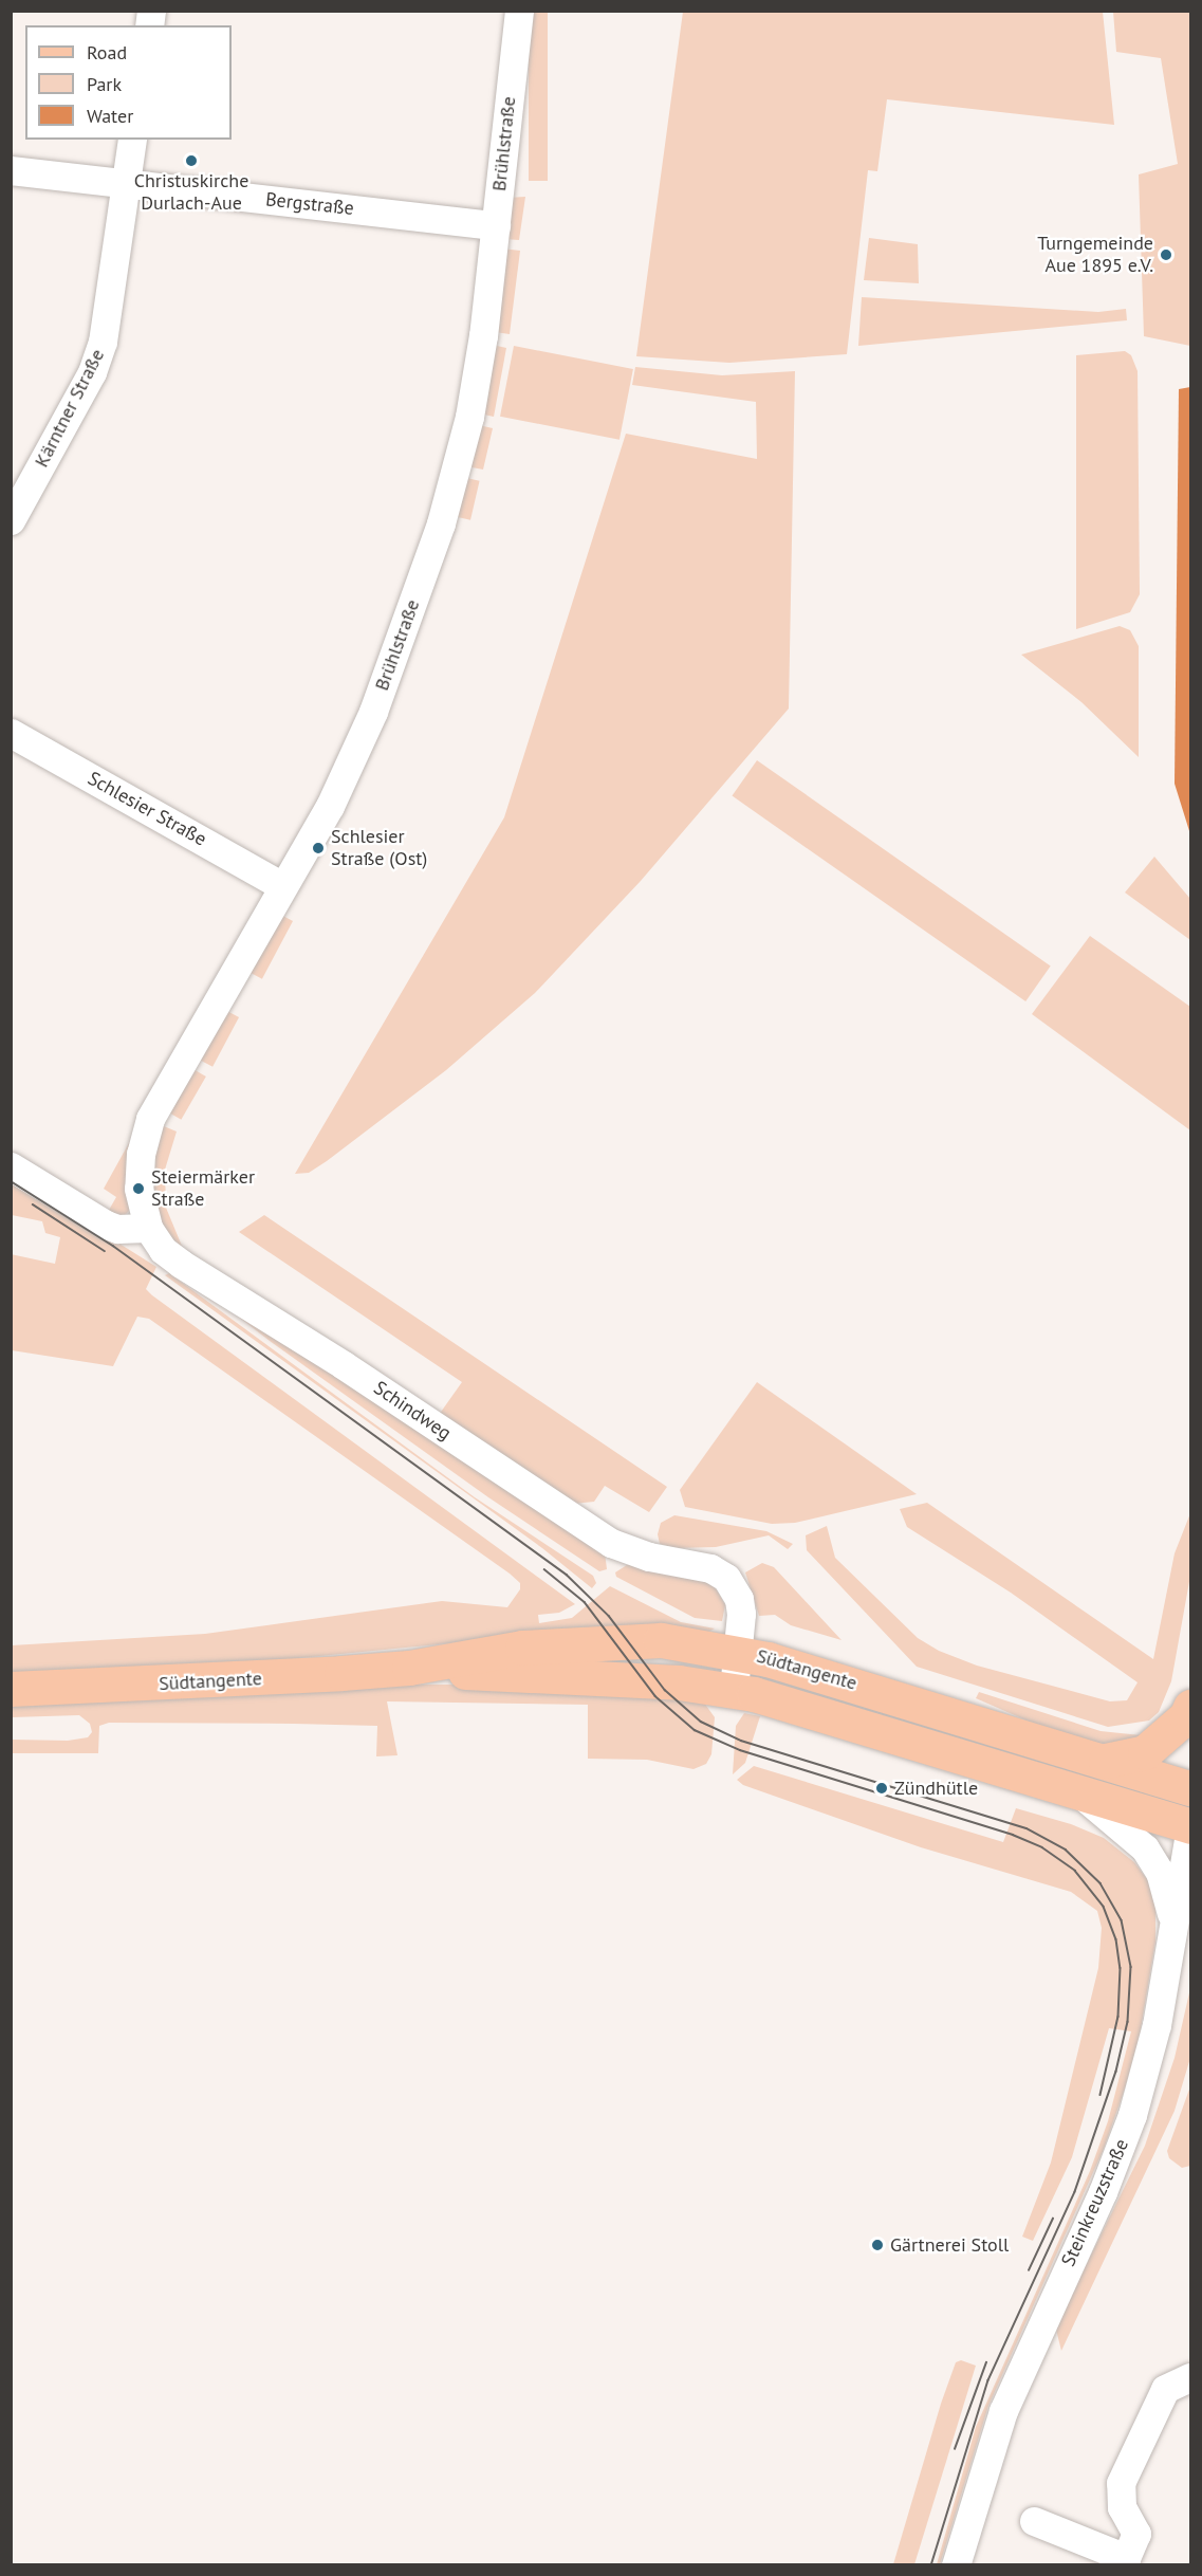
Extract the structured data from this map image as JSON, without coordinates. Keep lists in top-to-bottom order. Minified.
{"streets":{"main road":["Südtangente"],"street":["Brühlstraße","Bergstraße","Kärntner Straße","Schlesier Straße","Schindweg","Steinkreuzstraße"]},"crossings":[["Brühlstraße","Bergstraße"],["Brühlstraße","Schlesier Straße"],["Brühlstraße","Schindweg"],["Bergstraße","Kärntner Straße"],["Schindweg","Südtangente"],["Südtangente","Steinkreuzstraße"]],"places":["Christuskirche Durlach-Aue","Turngemeinde Aue 1895 e.V.","Schlesier Straße (Ost)","Steiermärker Straße","Zündhütle","Gärtnerei Stoll"],"legend":["Road","Park","Water"]}
